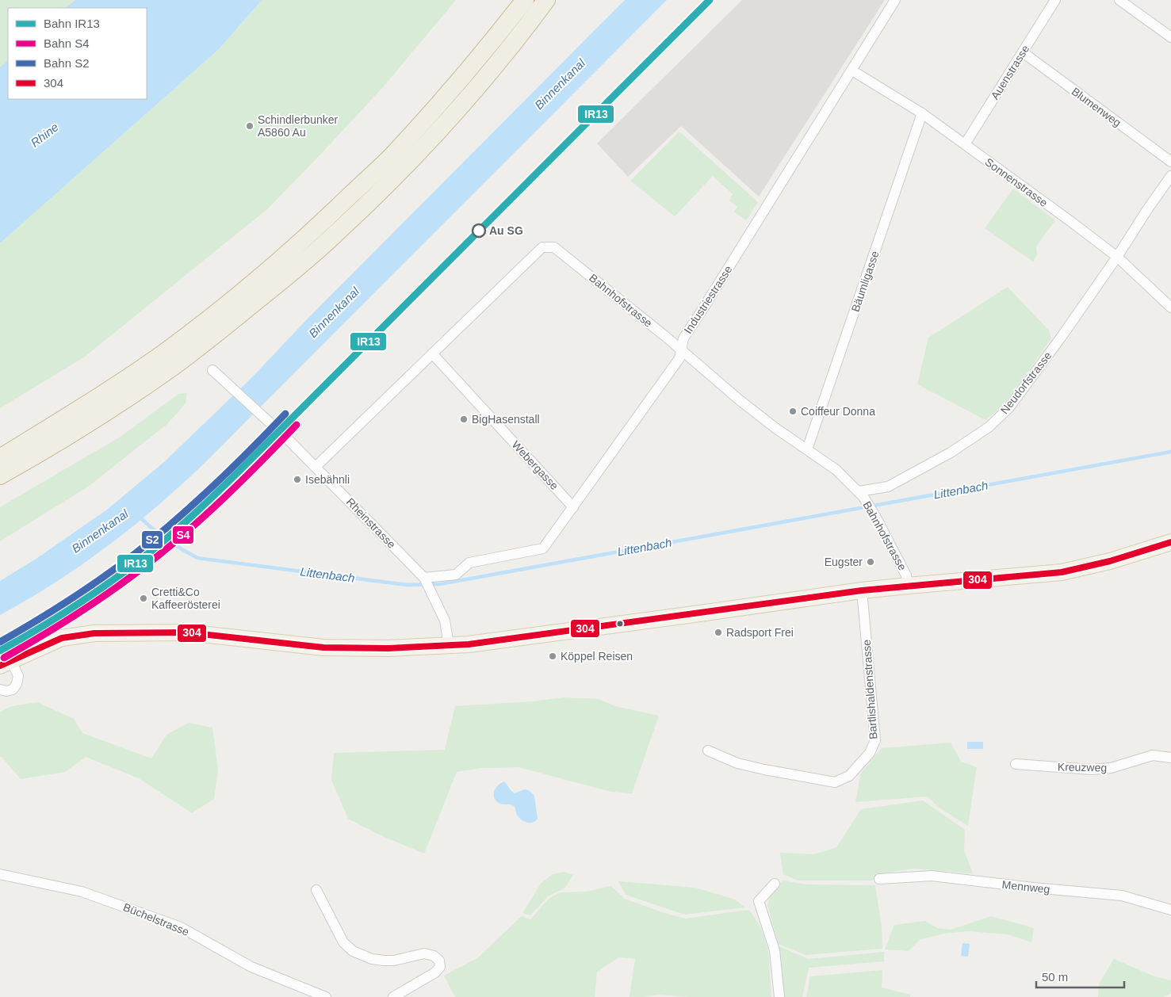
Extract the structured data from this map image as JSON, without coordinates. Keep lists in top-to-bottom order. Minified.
{"streets":{"street":["Auenstrasse","Blumenweg","Sonnenstrasse","Bäumligasse","Industriestrasse","Bahnhofstrasse","Neudorfstrasse","Webergasse","Rheinstrasse","Bartlishaldenstrasse","Kreuzweg","Mennweg","Büchelstrasse"]},"crossings":[["Auenstrasse","Blumenweg"],["Auenstrasse","Sonnenstrasse"],["Sonnenstrasse","Bäumligasse"],["Sonnenstrasse","Industriestrasse"],["Sonnenstrasse","Neudorfstrasse"],["Bäumligasse","Bahnhofstrasse"],["Industriestrasse","Bahnhofstrasse"],["Industriestrasse","Webergasse"],["Industriestrasse","Rheinstrasse"],["Bahnhofstrasse","Neudorfstrasse"],["Bahnhofstrasse","Webergasse"],["Bahnhofstrasse","Rheinstrasse"]],"water":["Binnenkanal","Rhine","Littenbach"],"places":["Schindlerbunker A5860 Au","Au SG","Coiffeur Donna","BigHasenstall","Isebähnli","Eugster","Cretti&Co Kaffeerösterei","Radsport Frei","Köppel Reisen"],"lines":["rail line IR13","rail line S2","rail line S4","transit line 304"],"legend":["Bahn IR13","Bahn S4","Bahn S2","304"],"scale_bar":"50 m"}
